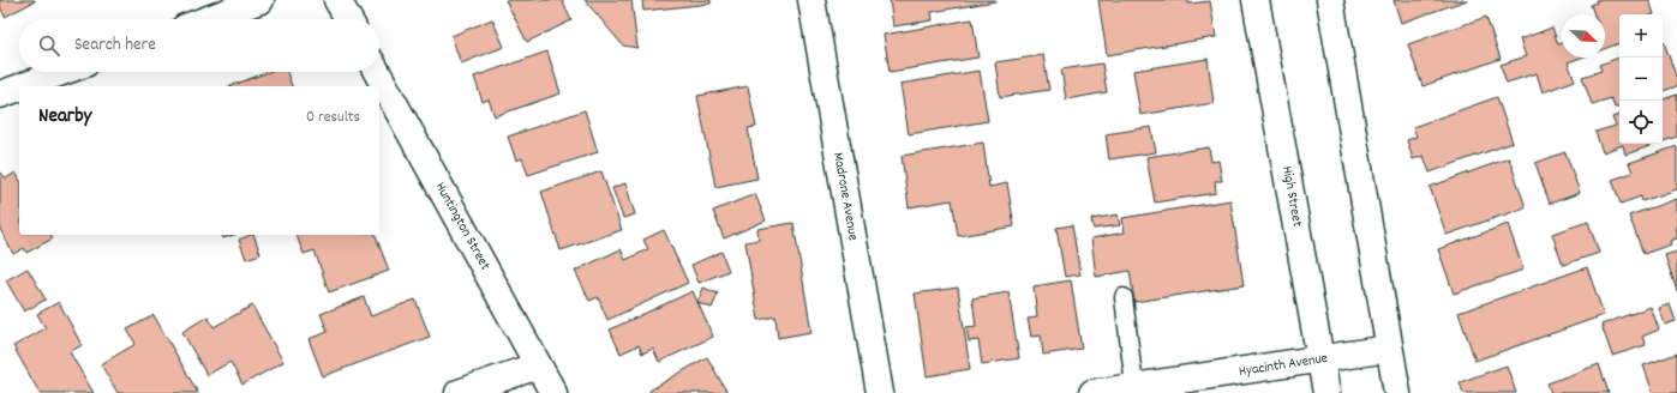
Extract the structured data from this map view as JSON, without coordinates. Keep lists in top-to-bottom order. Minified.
{"streets":{"street":["Madrone Avenue","High Street","Huntington Street","Hyacinth Avenue"]},"crossings":[["High Street","Hyacinth Avenue"]],"north":"bottom right","page":{"map_buttons":["+","−"],"search":"Search here","heading":["Nearby","0 results"]}}
